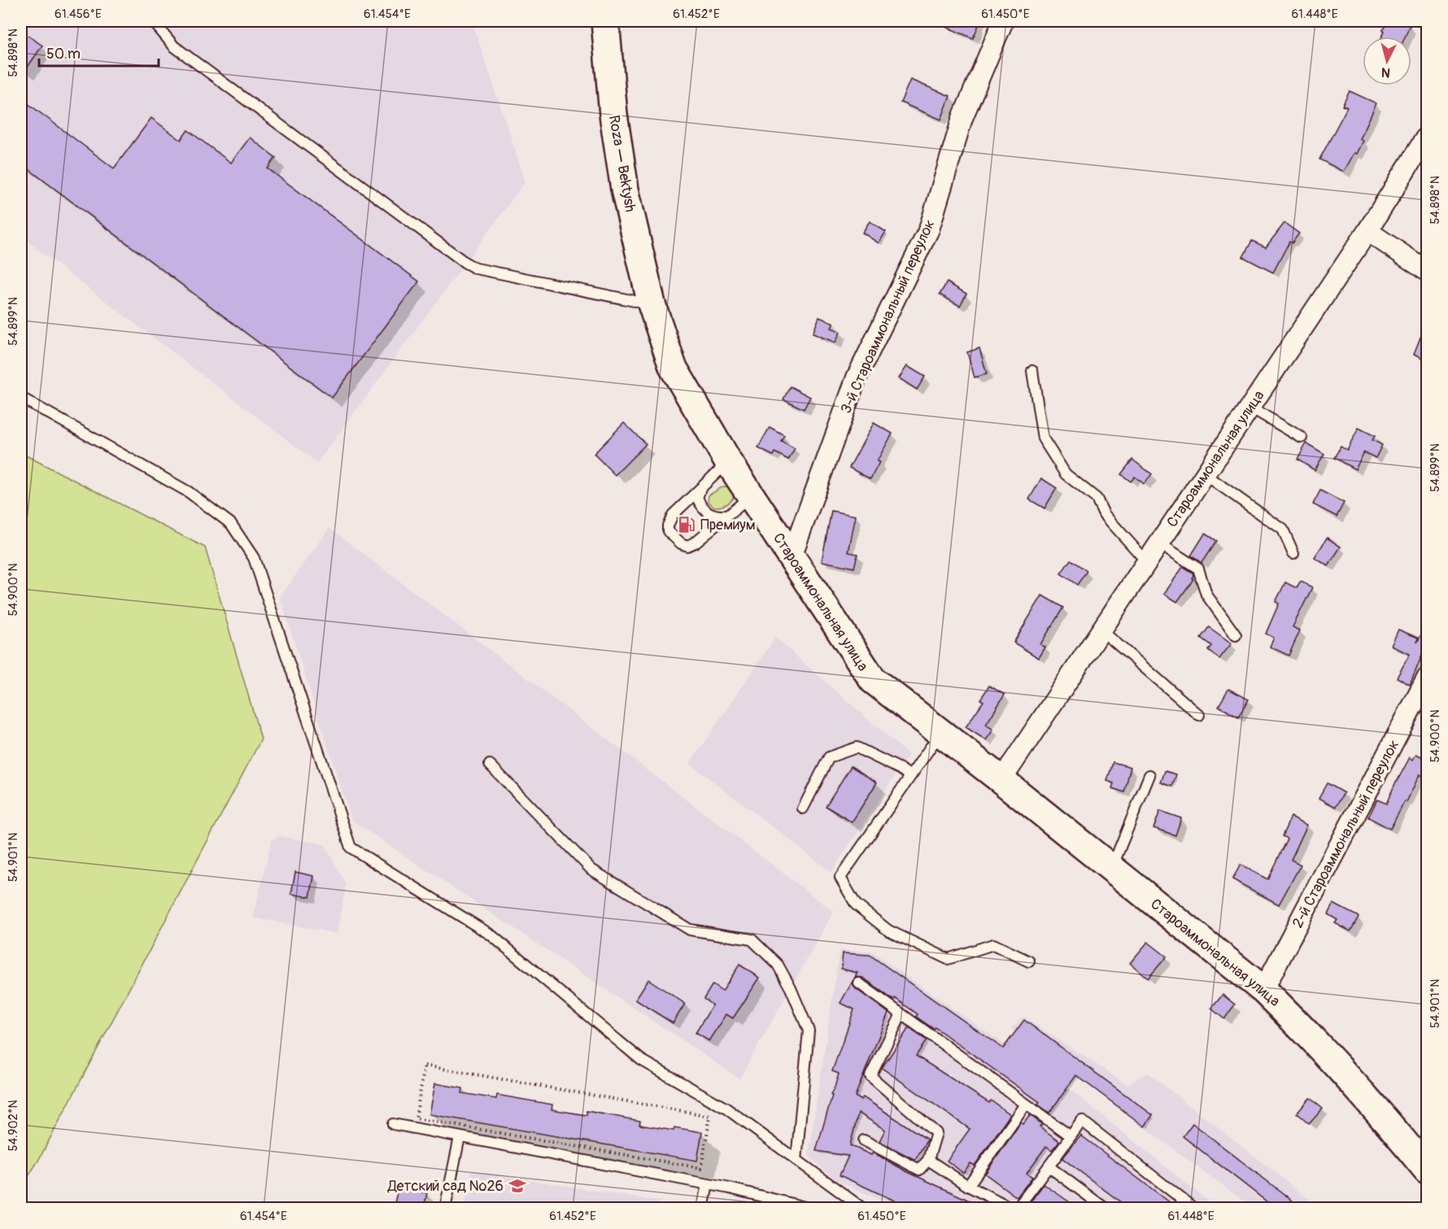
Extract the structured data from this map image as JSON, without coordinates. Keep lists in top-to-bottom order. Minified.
{"streets":{"street":["Roza — Bektysh","3-й Староаммональный переулок","Староаммональная улица","2-й Староаммональный переулок"]},"crossings":[["Roza — Bektysh","Староаммональная улица"],["3-й Староаммональный переулок","Староаммональная улица"],["Староаммональная улица","2-й Староаммональный переулок"]],"places":{"fuel station":["Премиум"],"school or university":["Детский сад №26"]},"scale_bar":"50 m","north":"bottom","coordinates":["61.456°E","61.454°E","61.452°E","61.450°E","61.448°E","54.898°N","54.899°N","54.900°N","54.901°N","54.902°N"]}
